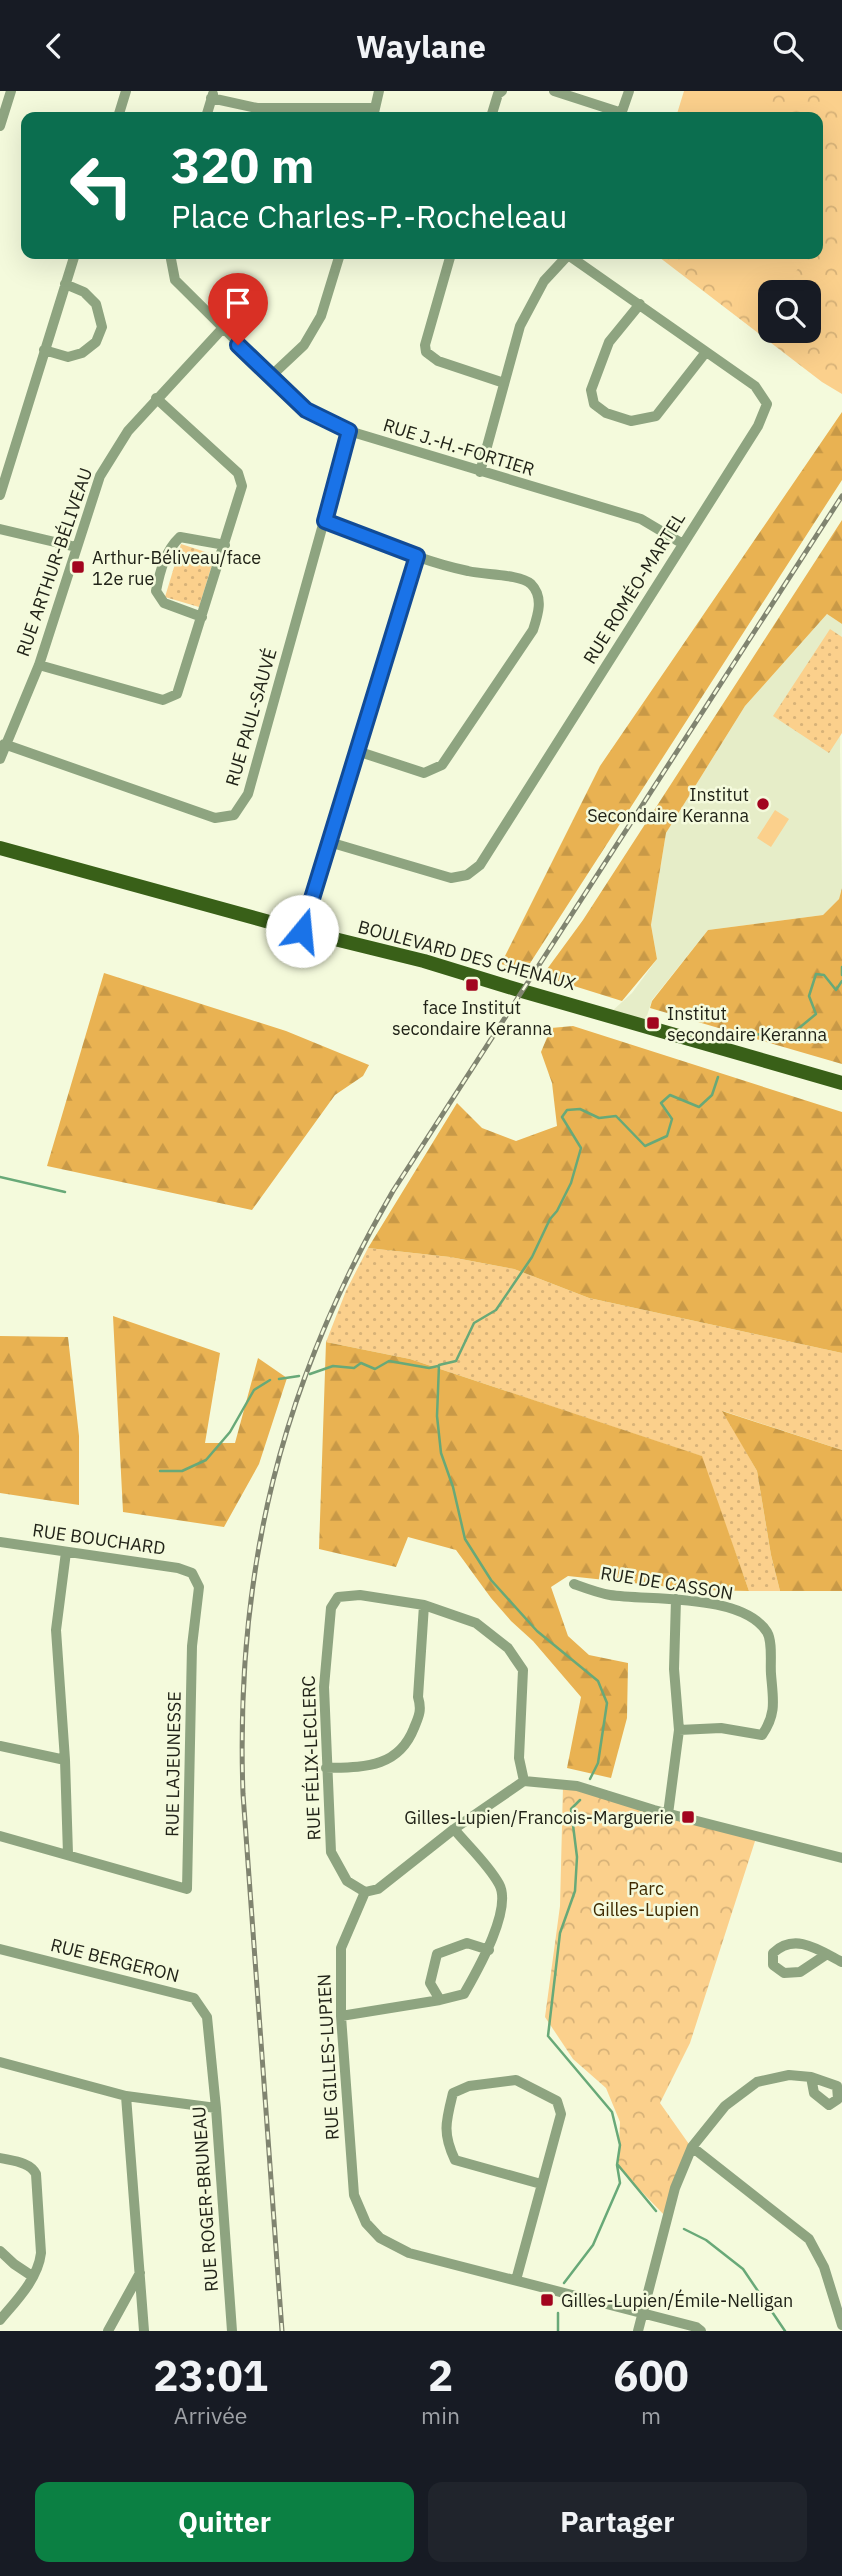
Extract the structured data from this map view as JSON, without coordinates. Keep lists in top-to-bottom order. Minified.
{"streets":{"main road":["BOULEVARD DES CHENAUX"],"street":["RUE J.-H.-FORTIER","RUE ARTHUR-BÉLIVEAU","RUE ROMÉO-MARTEL","RUE PAUL-SAUVÉ","RUE BOUCHARD","RUE DE CASSON","RUE FÉLIX-LECLERC","RUE LAJEUNESSE","RUE BERGERON","RUE GILLES-LUPIEN","RUE ROGER-BRUNEAU"]},"crossings":[["RUE J.-H.-FORTIER","RUE ARTHUR-BÉLIVEAU"],["RUE J.-H.-FORTIER","RUE ROMÉO-MARTEL"],["RUE J.-H.-FORTIER","RUE PAUL-SAUVÉ"],["RUE ARTHUR-BÉLIVEAU","RUE PAUL-SAUVÉ"],["RUE BOUCHARD","RUE LAJEUNESSE"],["RUE FÉLIX-LECLERC","RUE GILLES-LUPIEN"],["RUE BERGERON","RUE ROGER-BRUNEAU"]],"parks":["Parc Gilles-Lupien"],"places":{"transit":["Arthur-Béliveau/face 12e rue","face Institut secondaire Keranna","Institut secondaire Keranna","Gilles-Lupien/Francois-Marguerie","Gilles-Lupien/Émile-Nelligan"],"other":["Institut Secondaire Keranna"]},"page":{"header":"Waylane","turn":["320 m","Place Charles-P.-Rocheleau"],"eta":["23:01","Arrivée","2","min","600","m"],"buttons":["Quitter","Partager"]}}
